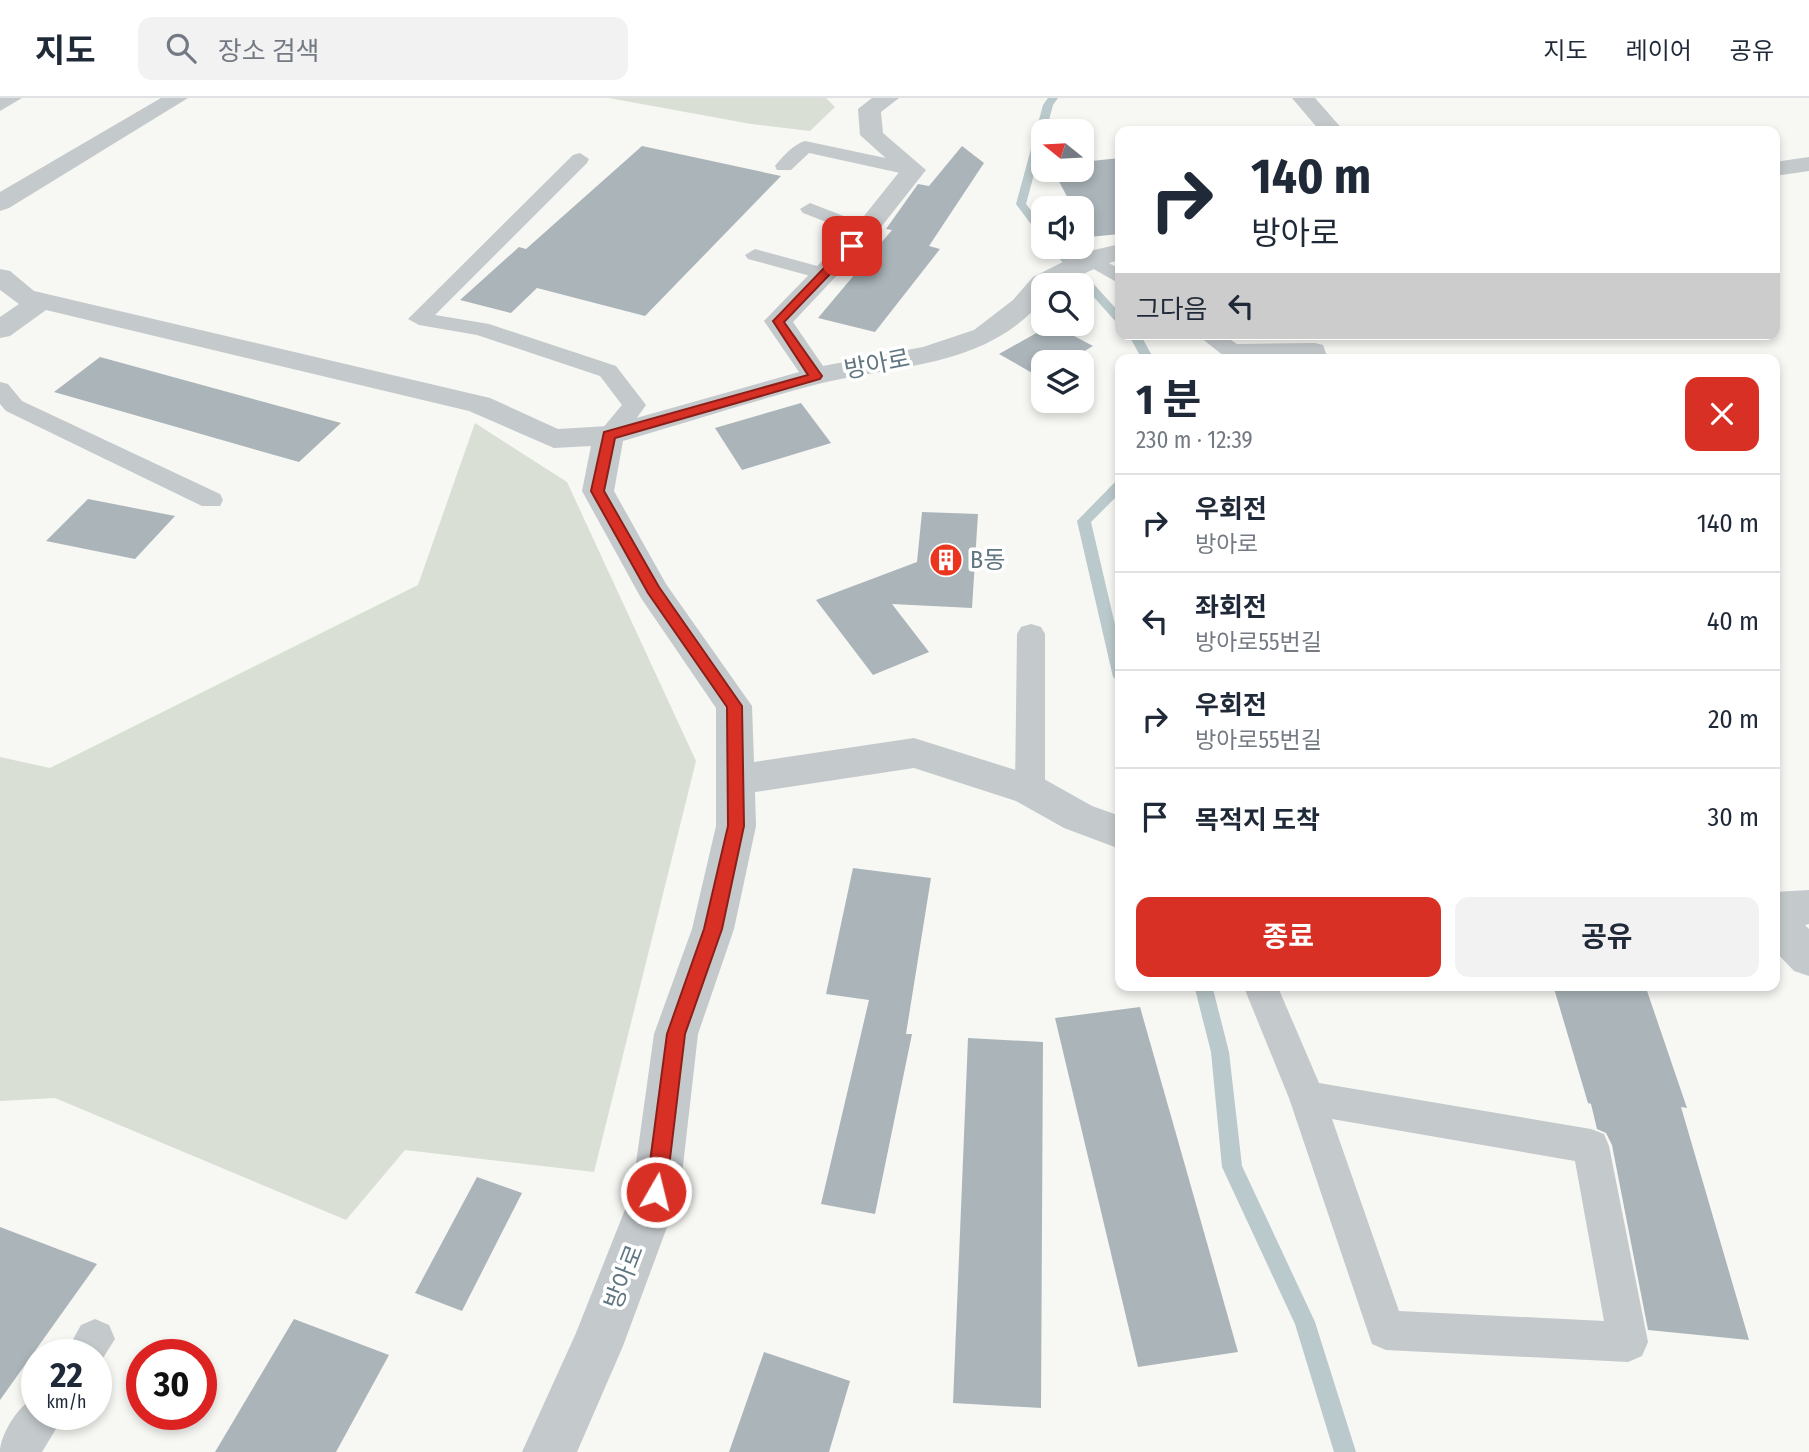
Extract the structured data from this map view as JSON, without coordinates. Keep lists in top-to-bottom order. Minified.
{"streets":{"street":["방아로"]},"places":{"building":["B동"]},"north":"left","page":{"header":"지도","search":"장소 검색","nav":["지도","레이어","공유"],"turn":["140 m","방아로"],"then":"그다음","heading":["1 분","230 m · 12:39"],"list":[{"name":"우회전","note":"방아로","value":"140 m"},{"name":"좌회전","note":"방아로55번길","value":"40 m"},{"name":"우회전","note":"방아로55번길","value":"20 m"},{"name":"목적지 도착","value":"30 m"}],"buttons":["종료","공유"],"speed":"22 km/h","limit":"30"}}
